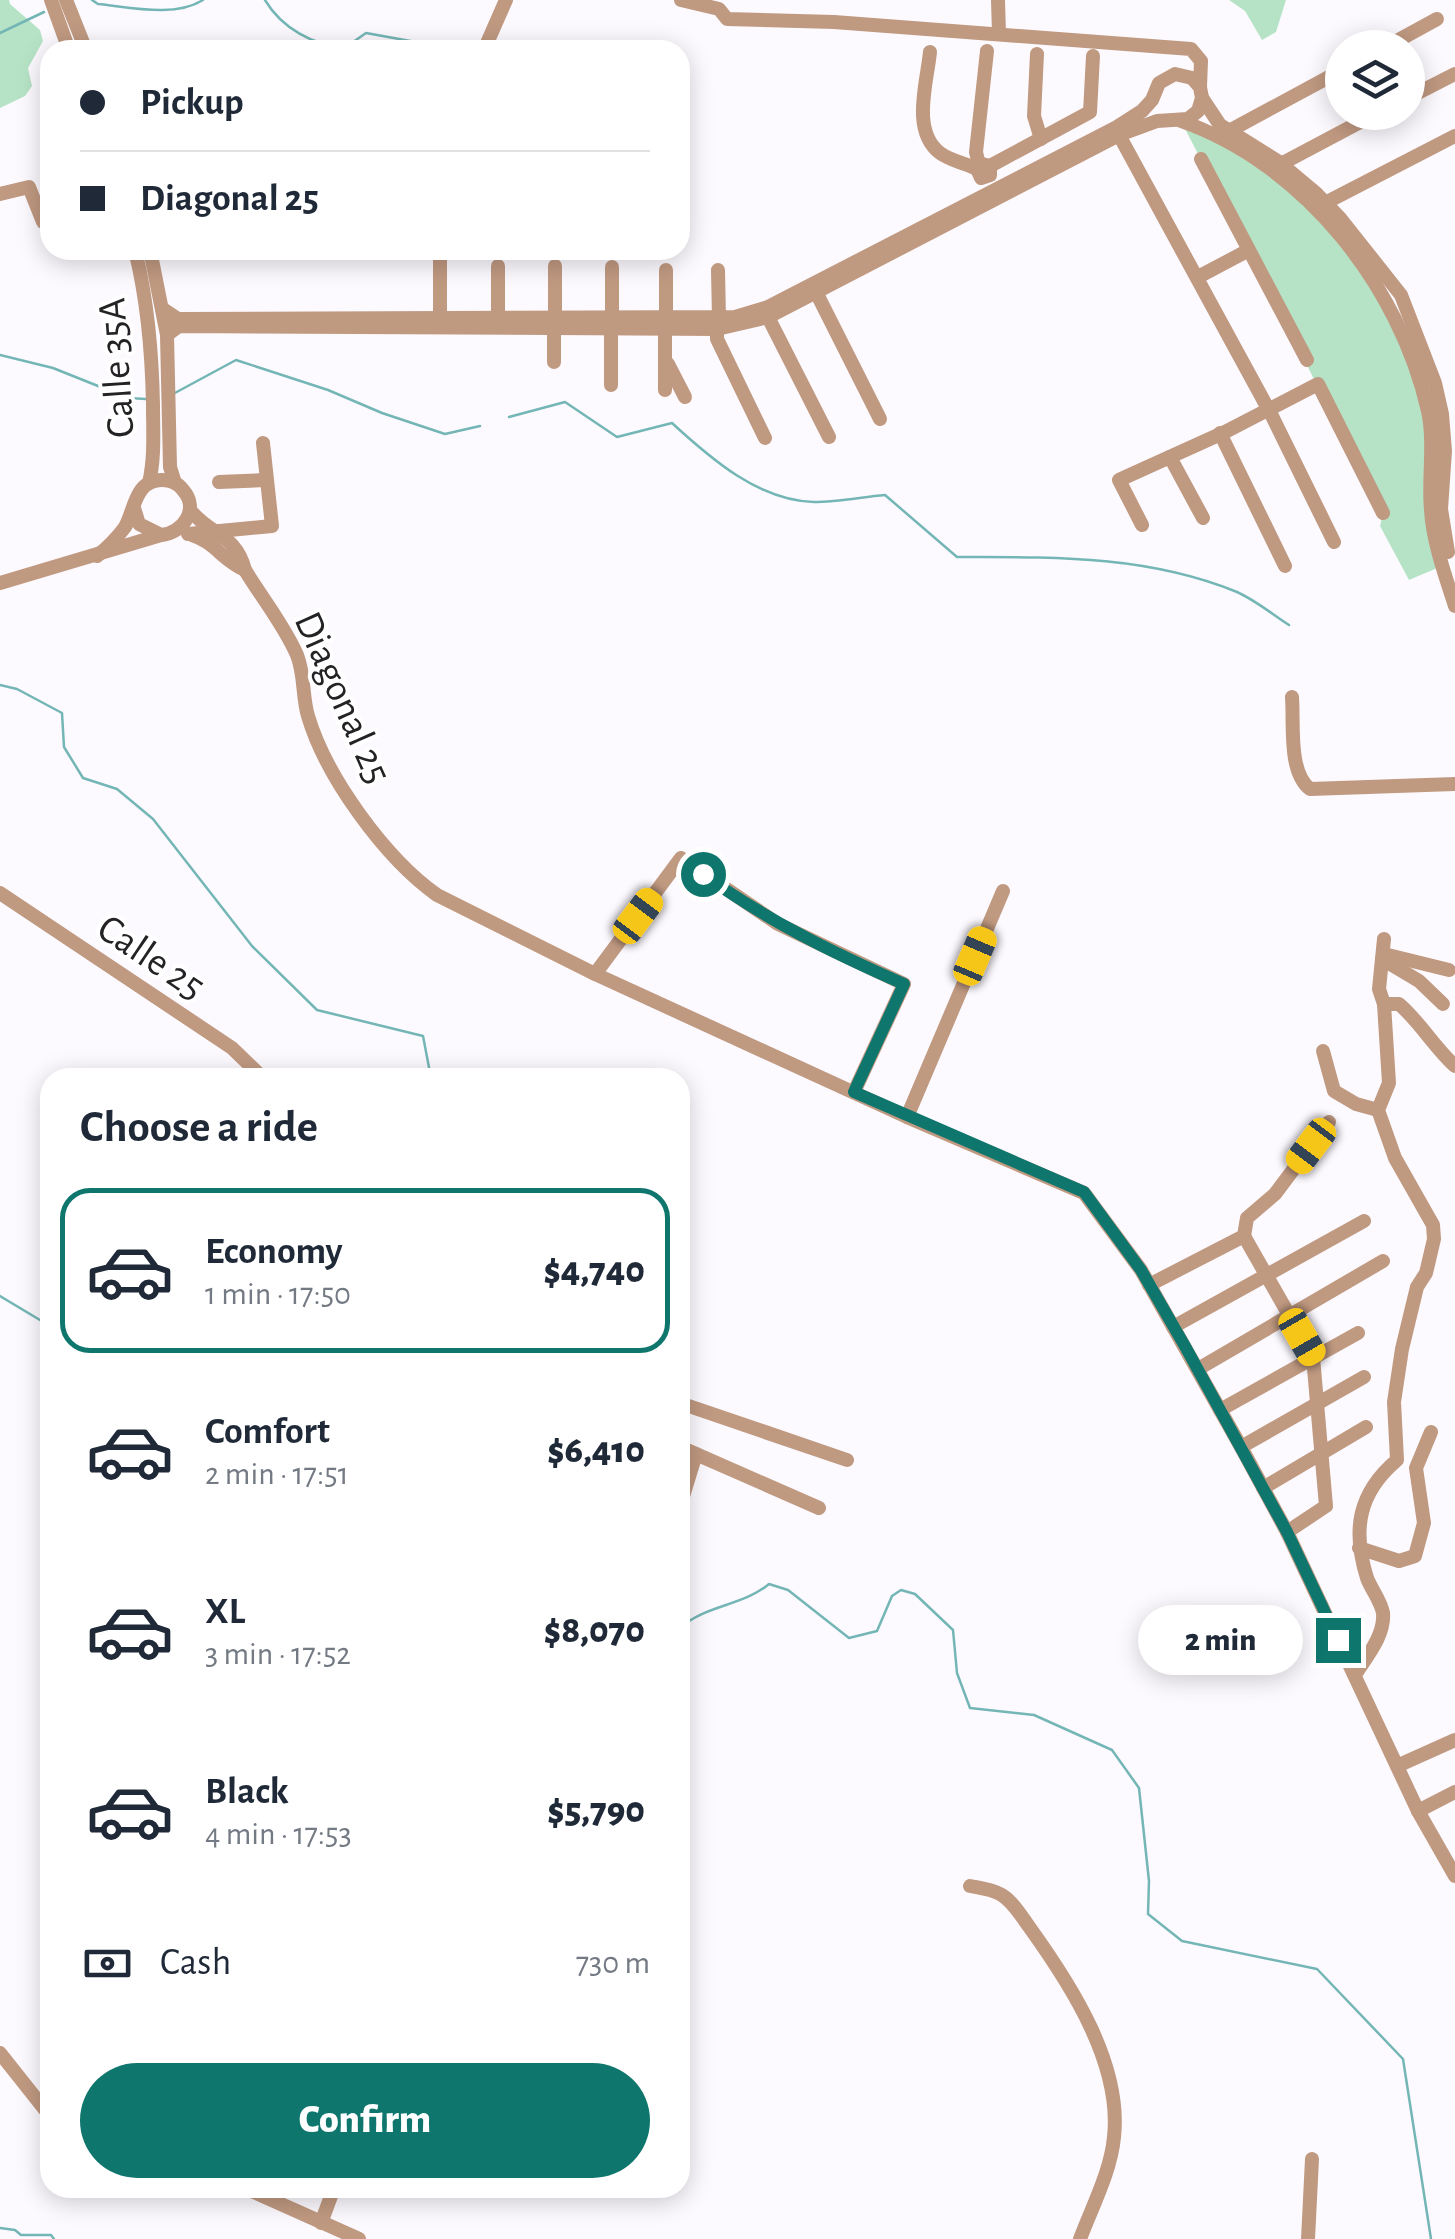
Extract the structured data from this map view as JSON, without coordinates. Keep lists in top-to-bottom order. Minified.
{"streets":{"street":["Calle 35A","Diagonal 25","Calle 25"]},"crossings":[["Calle 35A","Diagonal 25"]],"page":{"banner":["Pickup","Diagonal 25"],"heading":"Choose a ride","list":[{"name":"Economy","note":"1 min · 17:50","value":"$4,740"},{"name":"Comfort","note":"2 min · 17:51","value":"$6,410"},{"name":"XL","note":"3 min · 17:52","value":"$8,070"},{"name":"Black","note":"4 min · 17:53","value":"$5,790"}],"bubble":"2 min","pay":["Cash","730 m"],"buttons":"Confirm"}}
